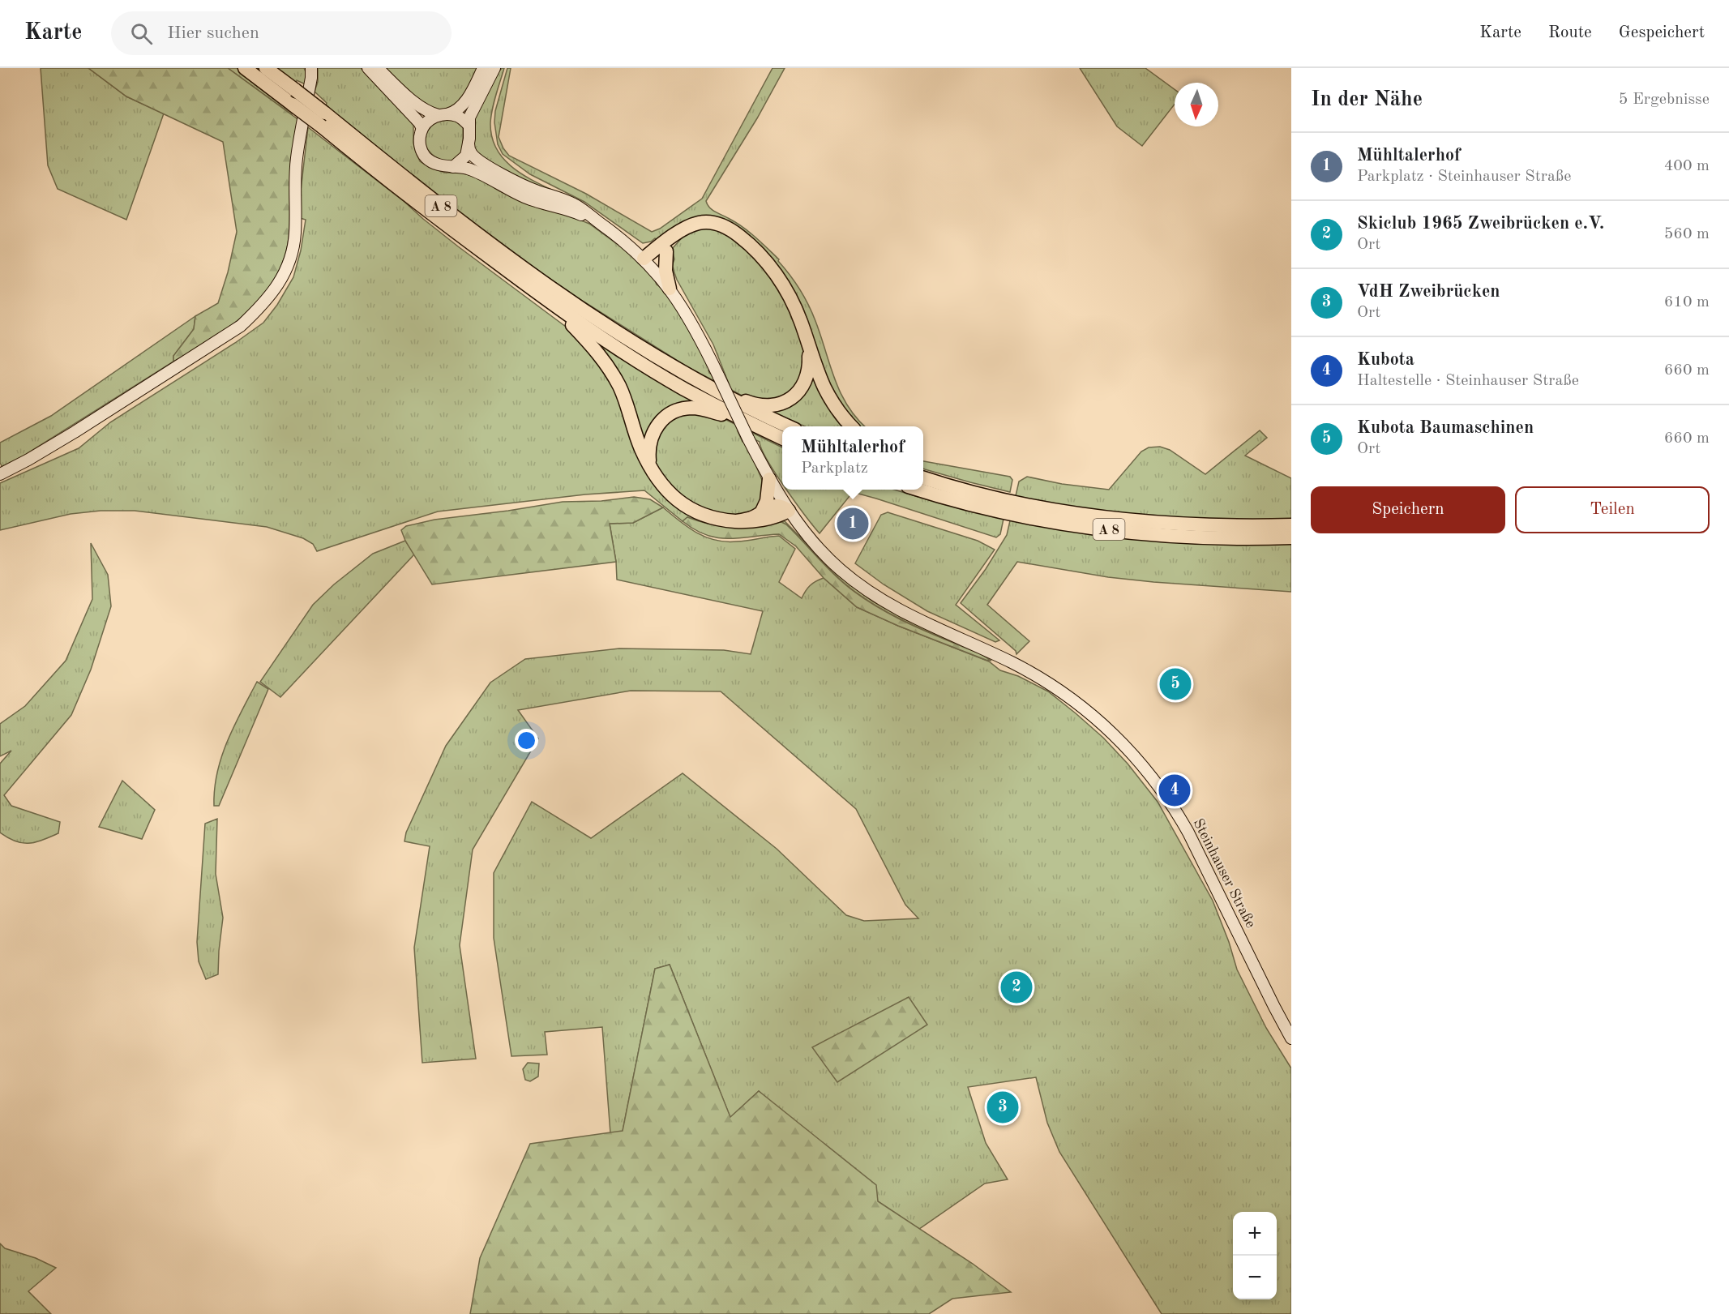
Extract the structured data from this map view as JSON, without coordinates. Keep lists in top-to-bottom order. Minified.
{"streets":{"highway":["A 8"],"main road":["Steinhauser Straße"]},"north":"bottom","page":{"header":"Karte","search":"Hier suchen","nav":["Karte","Route","Gespeichert"],"heading":["In der Nähe","5 Ergebnisse"],"list":[{"mark":"1","name":"Mühltalerhof","note":"Parkplatz · Steinhauser Straße","value":"400 m"},{"mark":"2","name":"Skiclub 1965 Zweibrücken e.V.","note":"Ort","value":"560 m"},{"mark":"3","name":"VdH Zweibrücken","note":"Ort","value":"610 m"},{"mark":"4","name":"Kubota","note":"Haltestelle · Steinhauser Straße","value":"660 m"},{"mark":"5","name":"Kubota Baumaschinen","note":"Ort","value":"660 m"}],"popup":["Mühltalerhof","Parkplatz"],"buttons":["Speichern","Teilen"],"pins":["1","5","4","2","3"],"map_buttons":["+","−"]}}
